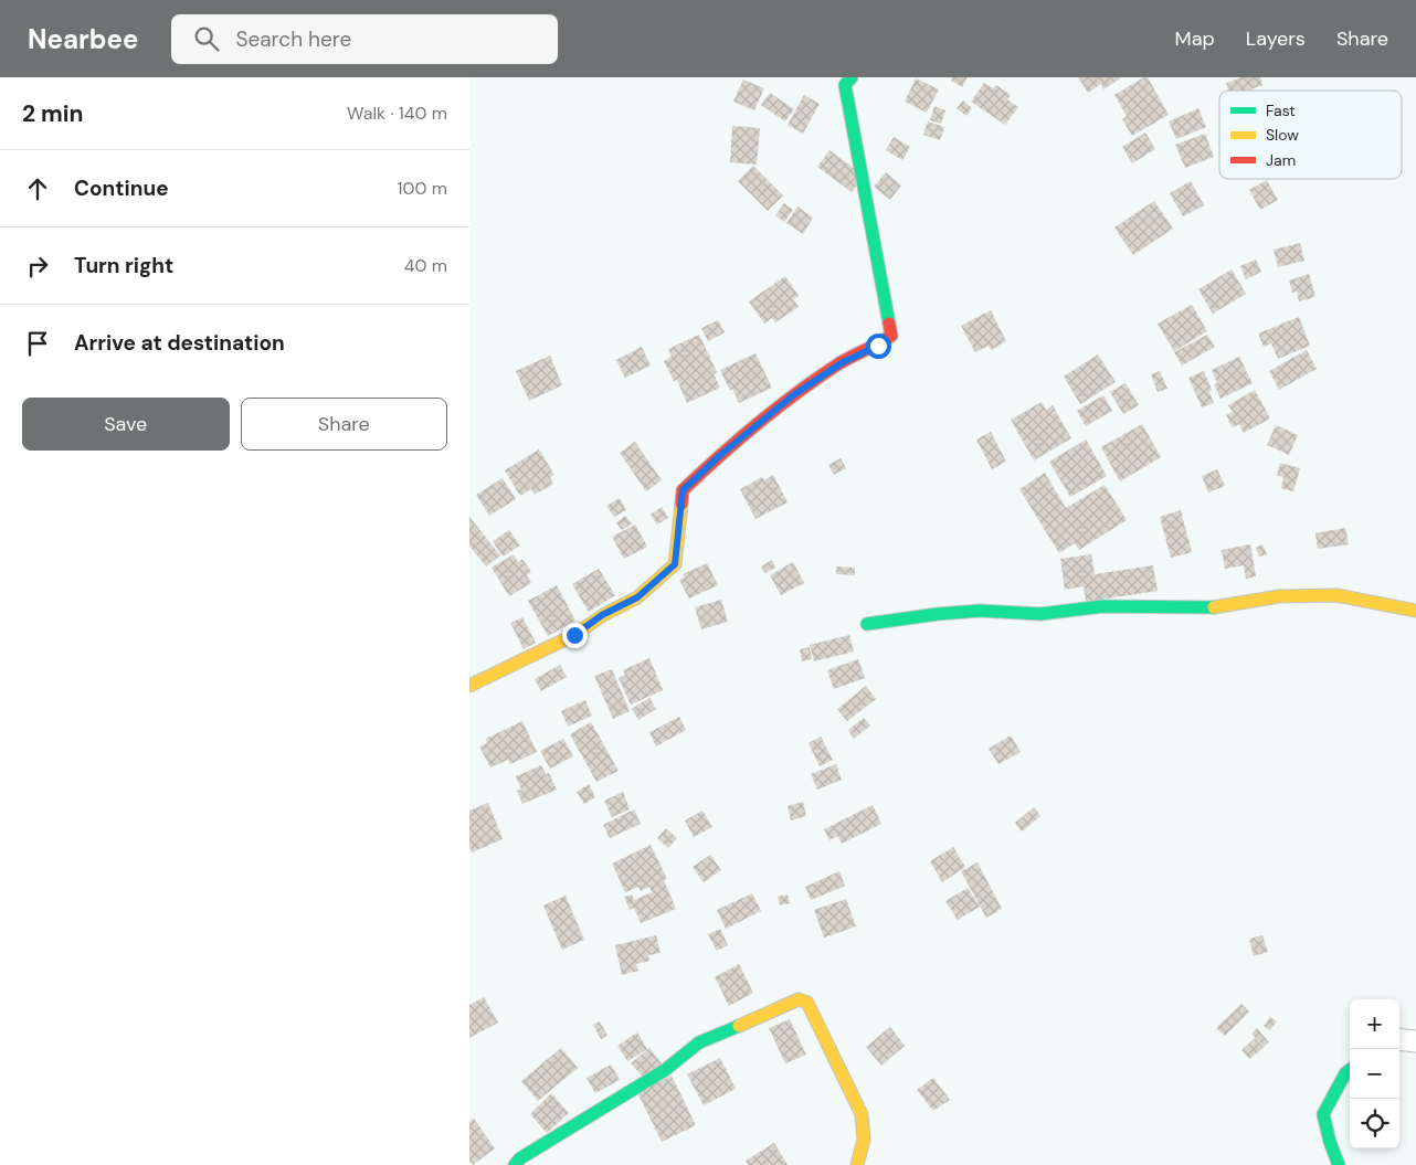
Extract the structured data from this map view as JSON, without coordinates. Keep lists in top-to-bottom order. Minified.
{"legend":["Fast","Slow","Jam"],"page":{"header":"Nearbee","search":"Search here","nav":["Map","Layers","Share"],"heading":["2 min","Walk · 140 m"],"list":[["Continue","100 m"],["Turn right","40 m"],"Arrive at destination"],"buttons":["Save","Share"],"map_buttons":["+","−"]}}
